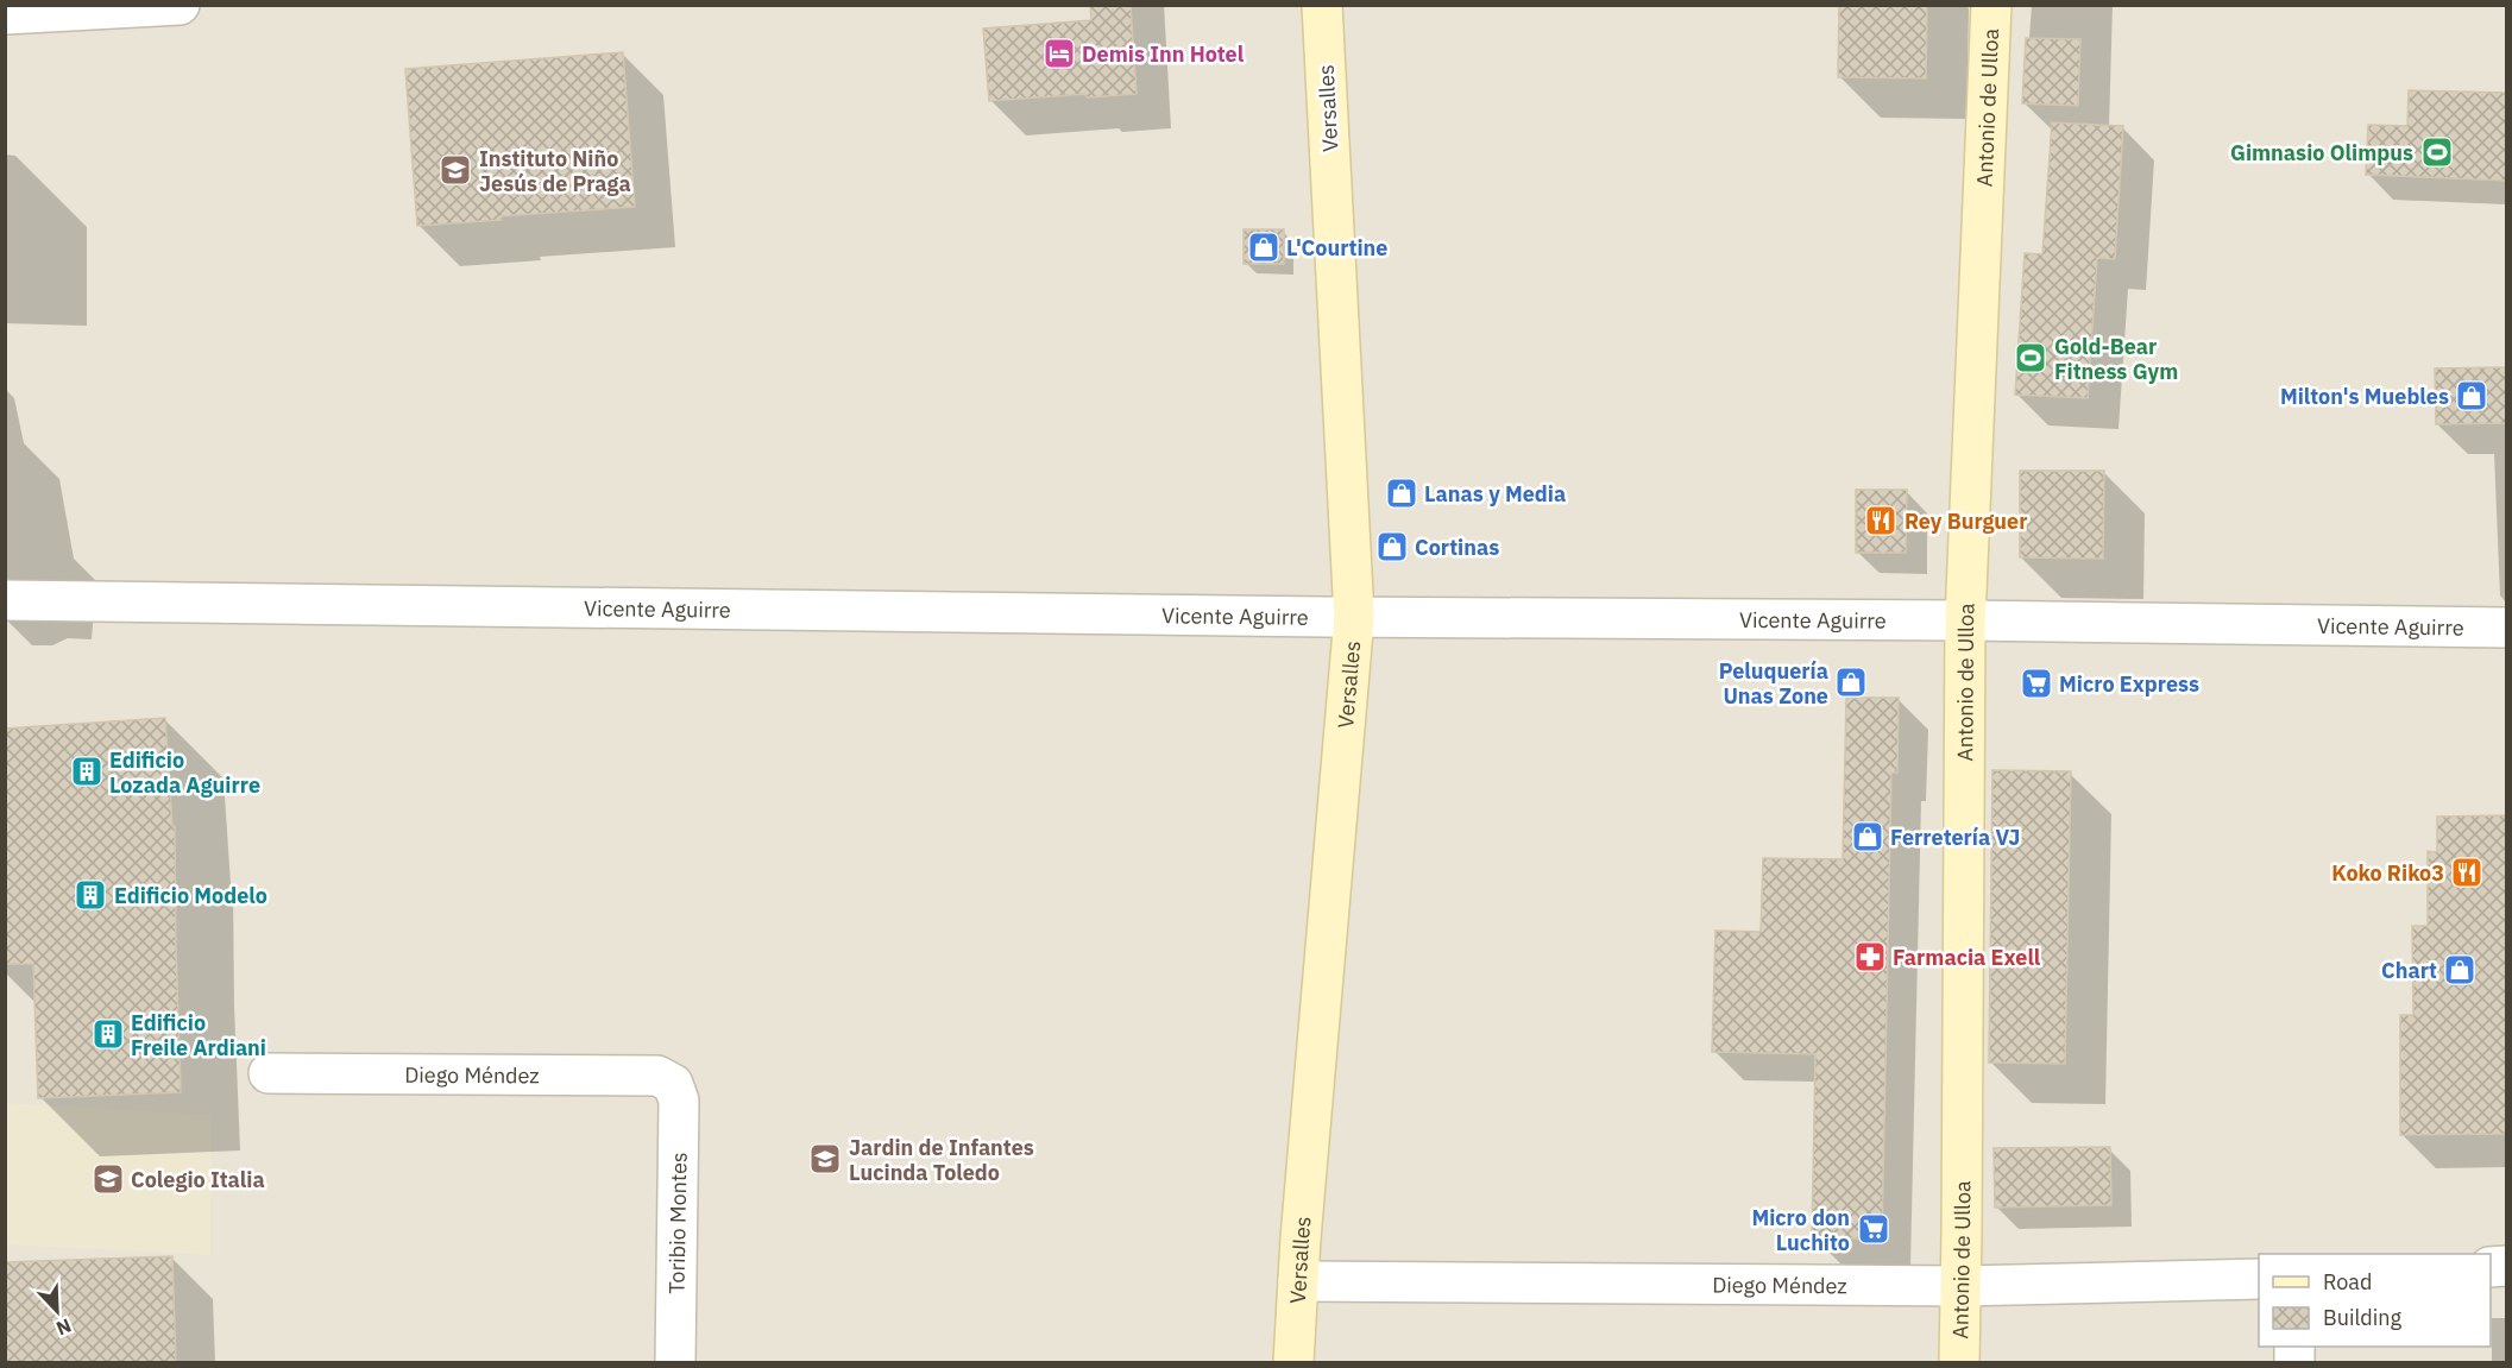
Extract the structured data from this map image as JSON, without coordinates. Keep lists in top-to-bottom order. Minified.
{"streets":{"street":["Antonio de Ulloa","Versalles","Vicente Aguirre","Diego Méndez","Toribio Montes"]},"crossings":[["Antonio de Ulloa","Vicente Aguirre"],["Antonio de Ulloa","Diego Méndez"],["Versalles","Vicente Aguirre"],["Versalles","Diego Méndez"],["Diego Méndez","Toribio Montes"]],"places":{"hotel":["Demis Inn Hotel"],"sports":["Gimnasio Olimpus","Gold-Bear Fitness Gym"],"school or university":["Instituto Niño Jesús de Praga","Jardin de Infantes Lucinda Toledo","Colegio Italia"],"shop":["L'Courtine","Milton's Muebles","Lanas y Media","Cortinas","Peluquería Unas Zone","Ferretería VJ","Chart"],"restaurant":["Rey Burguer","Koko Riko3"],"supermarket":["Micro Express","Micro don Luchito"],"building":["Edificio Lozada Aguirre","Edificio Modelo","Edificio Freile Ardiani"],"pharmacy":["Farmacia Exell"]},"legend":["Road","Building"],"north":"bottom right"}
